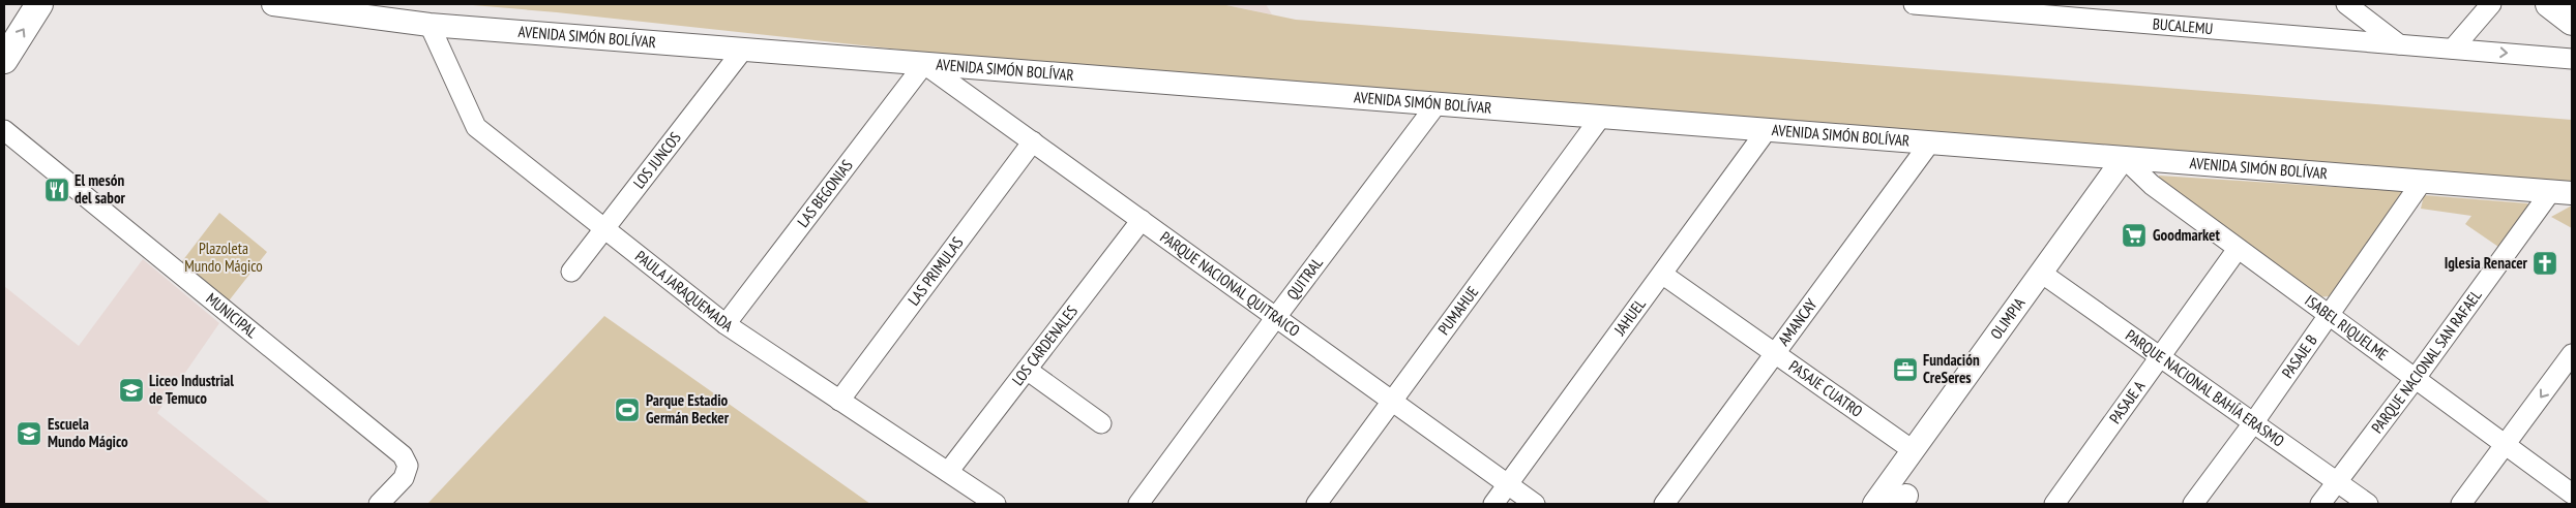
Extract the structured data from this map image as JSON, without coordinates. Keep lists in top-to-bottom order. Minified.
{"streets":{"street":["BUCALEMU","AVENIDA SIMÓN BOLÍVAR","LOS JUNCOS","LAS BEGONIAS","LAS PRIMULAS","QUITRAL","PARQUE NACIONAL QUITRAICO","PAULA JARAQUEMADA","PUMAHUE","MUNICIPAL","JAHUEL","OLIMPIA","AMANCAY","ISABEL RIQUELME","LOS CARDENALES","PASAJE B","PARQUE NACIONAL SAN RAFAEL","PASAJE CUATRO","PARQUE NACIONAL BAHÍA ERASMO","PASAJE A"]},"crossings":[["AVENIDA SIMÓN BOLÍVAR","LOS JUNCOS"],["AVENIDA SIMÓN BOLÍVAR","LAS BEGONIAS"],["AVENIDA SIMÓN BOLÍVAR","QUITRAL"],["AVENIDA SIMÓN BOLÍVAR","PARQUE NACIONAL QUITRAICO"],["AVENIDA SIMÓN BOLÍVAR","PAULA JARAQUEMADA"],["AVENIDA SIMÓN BOLÍVAR","PUMAHUE"],["AVENIDA SIMÓN BOLÍVAR","JAHUEL"],["AVENIDA SIMÓN BOLÍVAR","OLIMPIA"],["AVENIDA SIMÓN BOLÍVAR","AMANCAY"],["AVENIDA SIMÓN BOLÍVAR","ISABEL RIQUELME"],["AVENIDA SIMÓN BOLÍVAR","PASAJE B"],["AVENIDA SIMÓN BOLÍVAR","PARQUE NACIONAL SAN RAFAEL"],["LOS JUNCOS","PAULA JARAQUEMADA"],["LAS BEGONIAS","PARQUE NACIONAL QUITRAICO"],["LAS BEGONIAS","PAULA JARAQUEMADA"],["LAS PRIMULAS","PARQUE NACIONAL QUITRAICO"],["LAS PRIMULAS","PAULA JARAQUEMADA"],["QUITRAL","PARQUE NACIONAL QUITRAICO"],["PARQUE NACIONAL QUITRAICO","PUMAHUE"],["PARQUE NACIONAL QUITRAICO","JAHUEL"],["PARQUE NACIONAL QUITRAICO","LOS CARDENALES"],["PAULA JARAQUEMADA","LOS CARDENALES"],["JAHUEL","PASAJE CUATRO"],["OLIMPIA","ISABEL RIQUELME"],["OLIMPIA","PASAJE CUATRO"],["OLIMPIA","PARQUE NACIONAL BAHÍA ERASMO"],["AMANCAY","PASAJE CUATRO"],["ISABEL RIQUELME","PASAJE B"],["ISABEL RIQUELME","PARQUE NACIONAL SAN RAFAEL"],["ISABEL RIQUELME","PASAJE A"],["PASAJE B","PARQUE NACIONAL BAHÍA ERASMO"],["PARQUE NACIONAL SAN RAFAEL","PARQUE NACIONAL BAHÍA ERASMO"],["PARQUE NACIONAL BAHÍA ERASMO","PASAJE A"]],"parks":["Plazoleta Mundo Mágico"],"places":{"restaurant":["El mesón del sabor"],"supermarket":["Goodmarket"],"church":["Iglesia Renacer"],"office":["Fundación CreSeres"],"school or university":["Liceo Industrial de Temuco","Escuela Mundo Mágico"],"sports":["Parque Estadio Germán Becker"]}}
